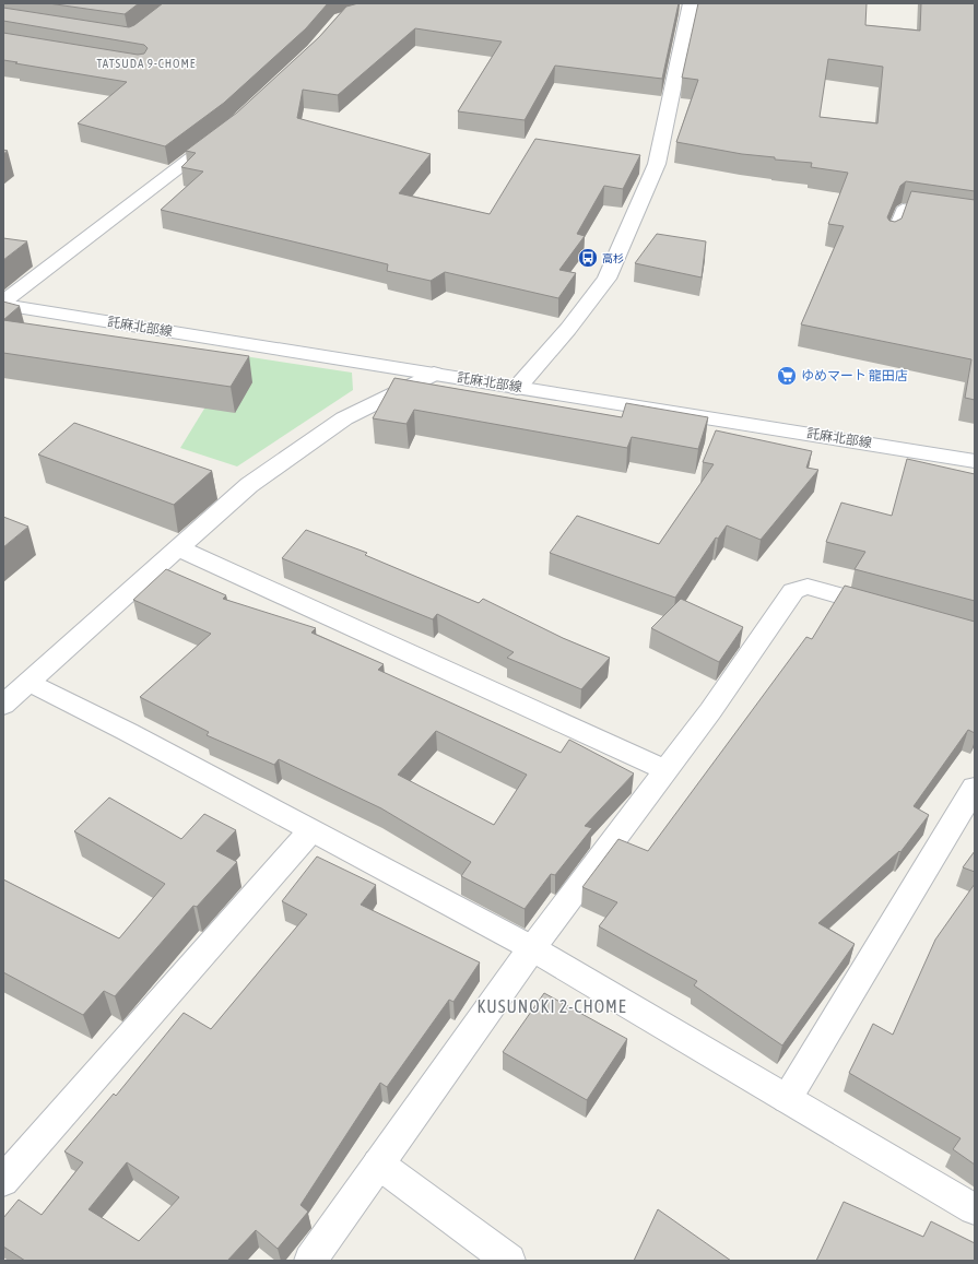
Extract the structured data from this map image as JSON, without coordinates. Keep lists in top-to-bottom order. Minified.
{"streets":{"street":["託麻北部線"]},"districts":["TATSUDA 9-CHOME","KUSUNOKI 2-CHOME"],"places":{"bus stop":["高杉"],"supermarket":["ゆめマート 龍田店"]}}
